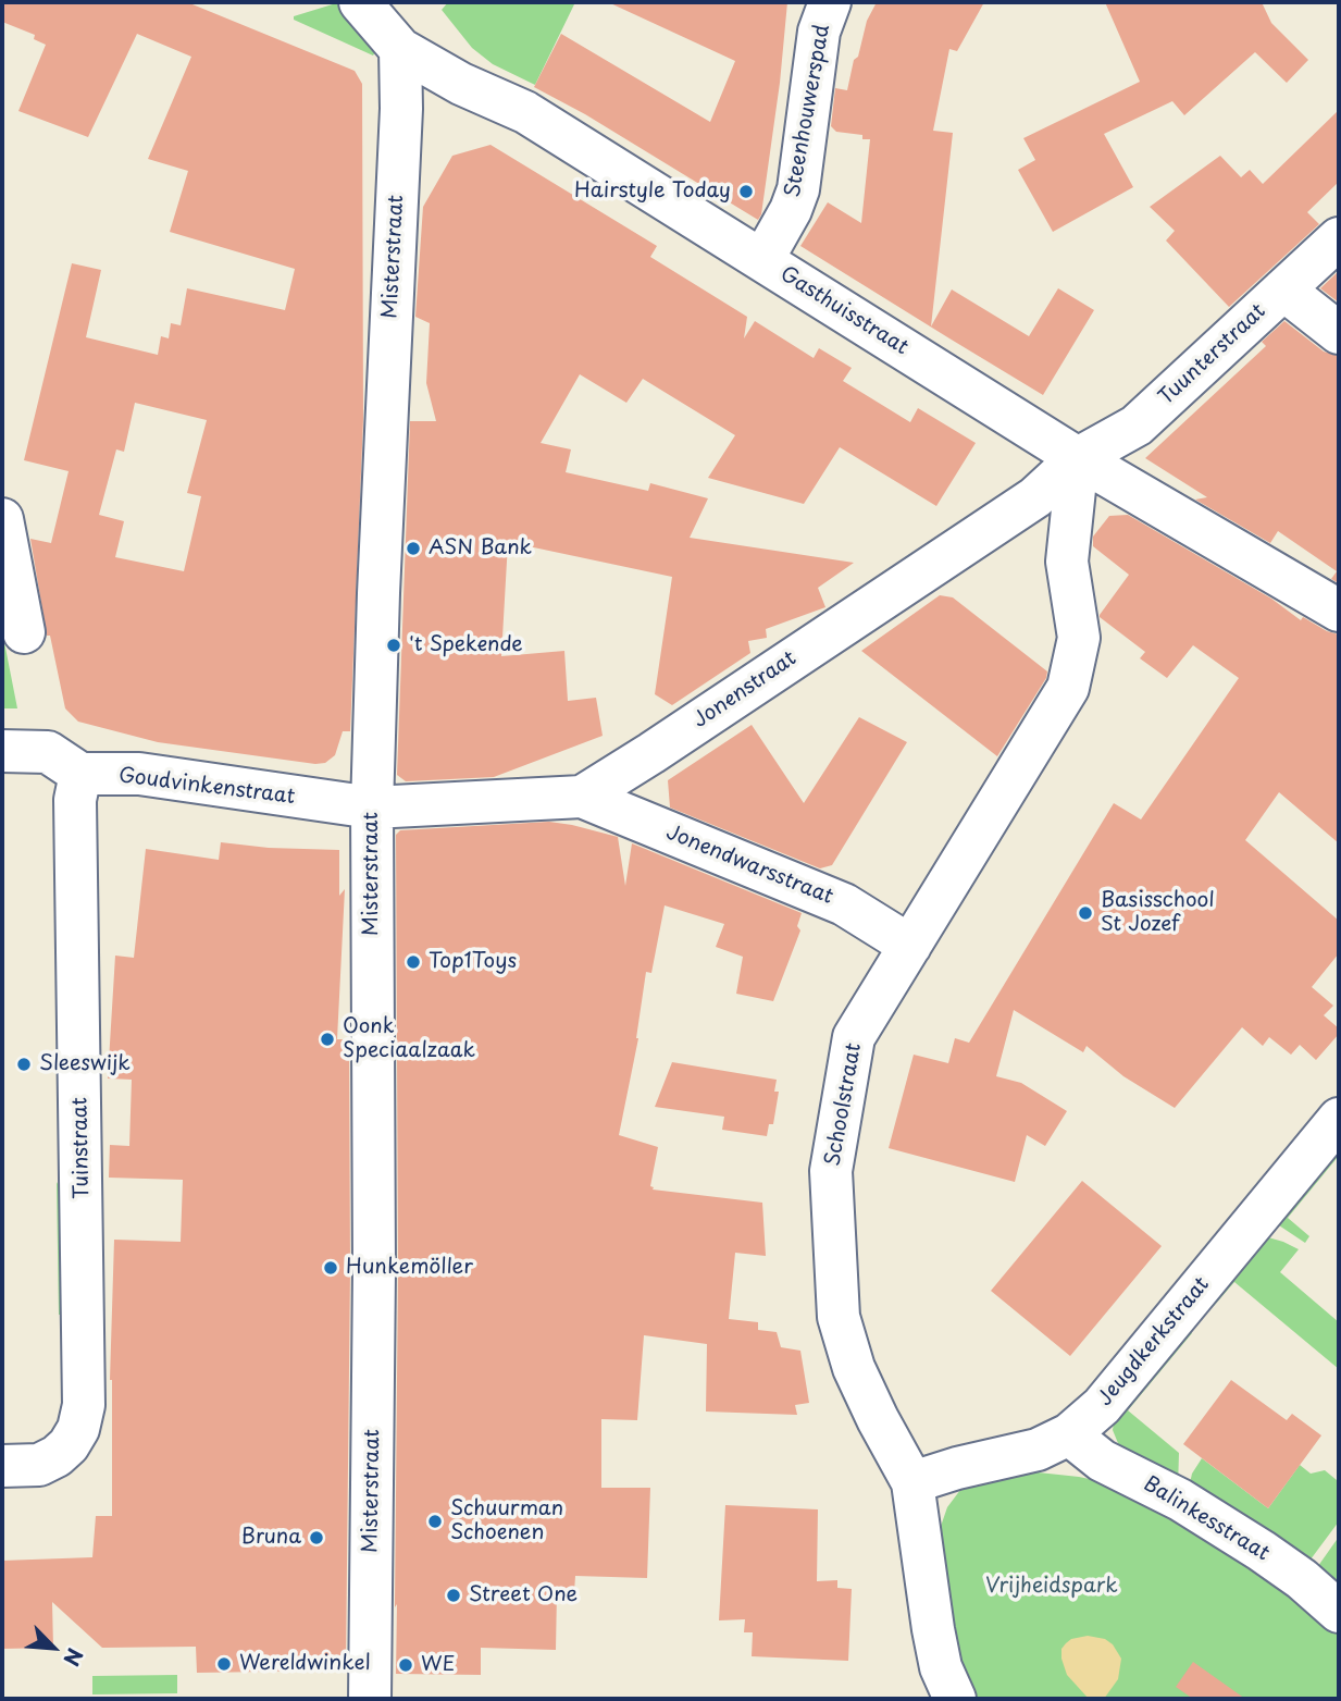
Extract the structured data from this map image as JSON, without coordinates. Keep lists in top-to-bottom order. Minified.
{"streets":{"street":["Steenhouwerspad","Misterstraat","Gasthuisstraat","Tuunterstraat","Jonenstraat","Goudvinkenstraat","Jonendwarsstraat","Schoolstraat","Tuinstraat","Jeugdkerkstraat","Balinkesstraat"]},"crossings":[["Steenhouwerspad","Gasthuisstraat"],["Misterstraat","Gasthuisstraat"],["Misterstraat","Jonenstraat"],["Misterstraat","Goudvinkenstraat"],["Gasthuisstraat","Tuunterstraat"],["Gasthuisstraat","Jonenstraat"],["Gasthuisstraat","Schoolstraat"],["Tuunterstraat","Jonenstraat"],["Tuunterstraat","Schoolstraat"],["Jonenstraat","Goudvinkenstraat"],["Jonenstraat","Jonendwarsstraat"],["Jonenstraat","Schoolstraat"],["Goudvinkenstraat","Tuinstraat"],["Jonendwarsstraat","Schoolstraat"],["Schoolstraat","Jeugdkerkstraat"],["Jeugdkerkstraat","Balinkesstraat"]],"parks":["Vrijheidspark"],"places":["Hairstyle Today","ASN Bank","'t Spekende","Basisschool St Jozef","Top1Toys","Oonk Speciaalzaak","Sleeswijk","Hunkemöller","Schuurman Schoenen","Bruna","Street One","Wereldwinkel","WE"],"north":"bottom right"}
